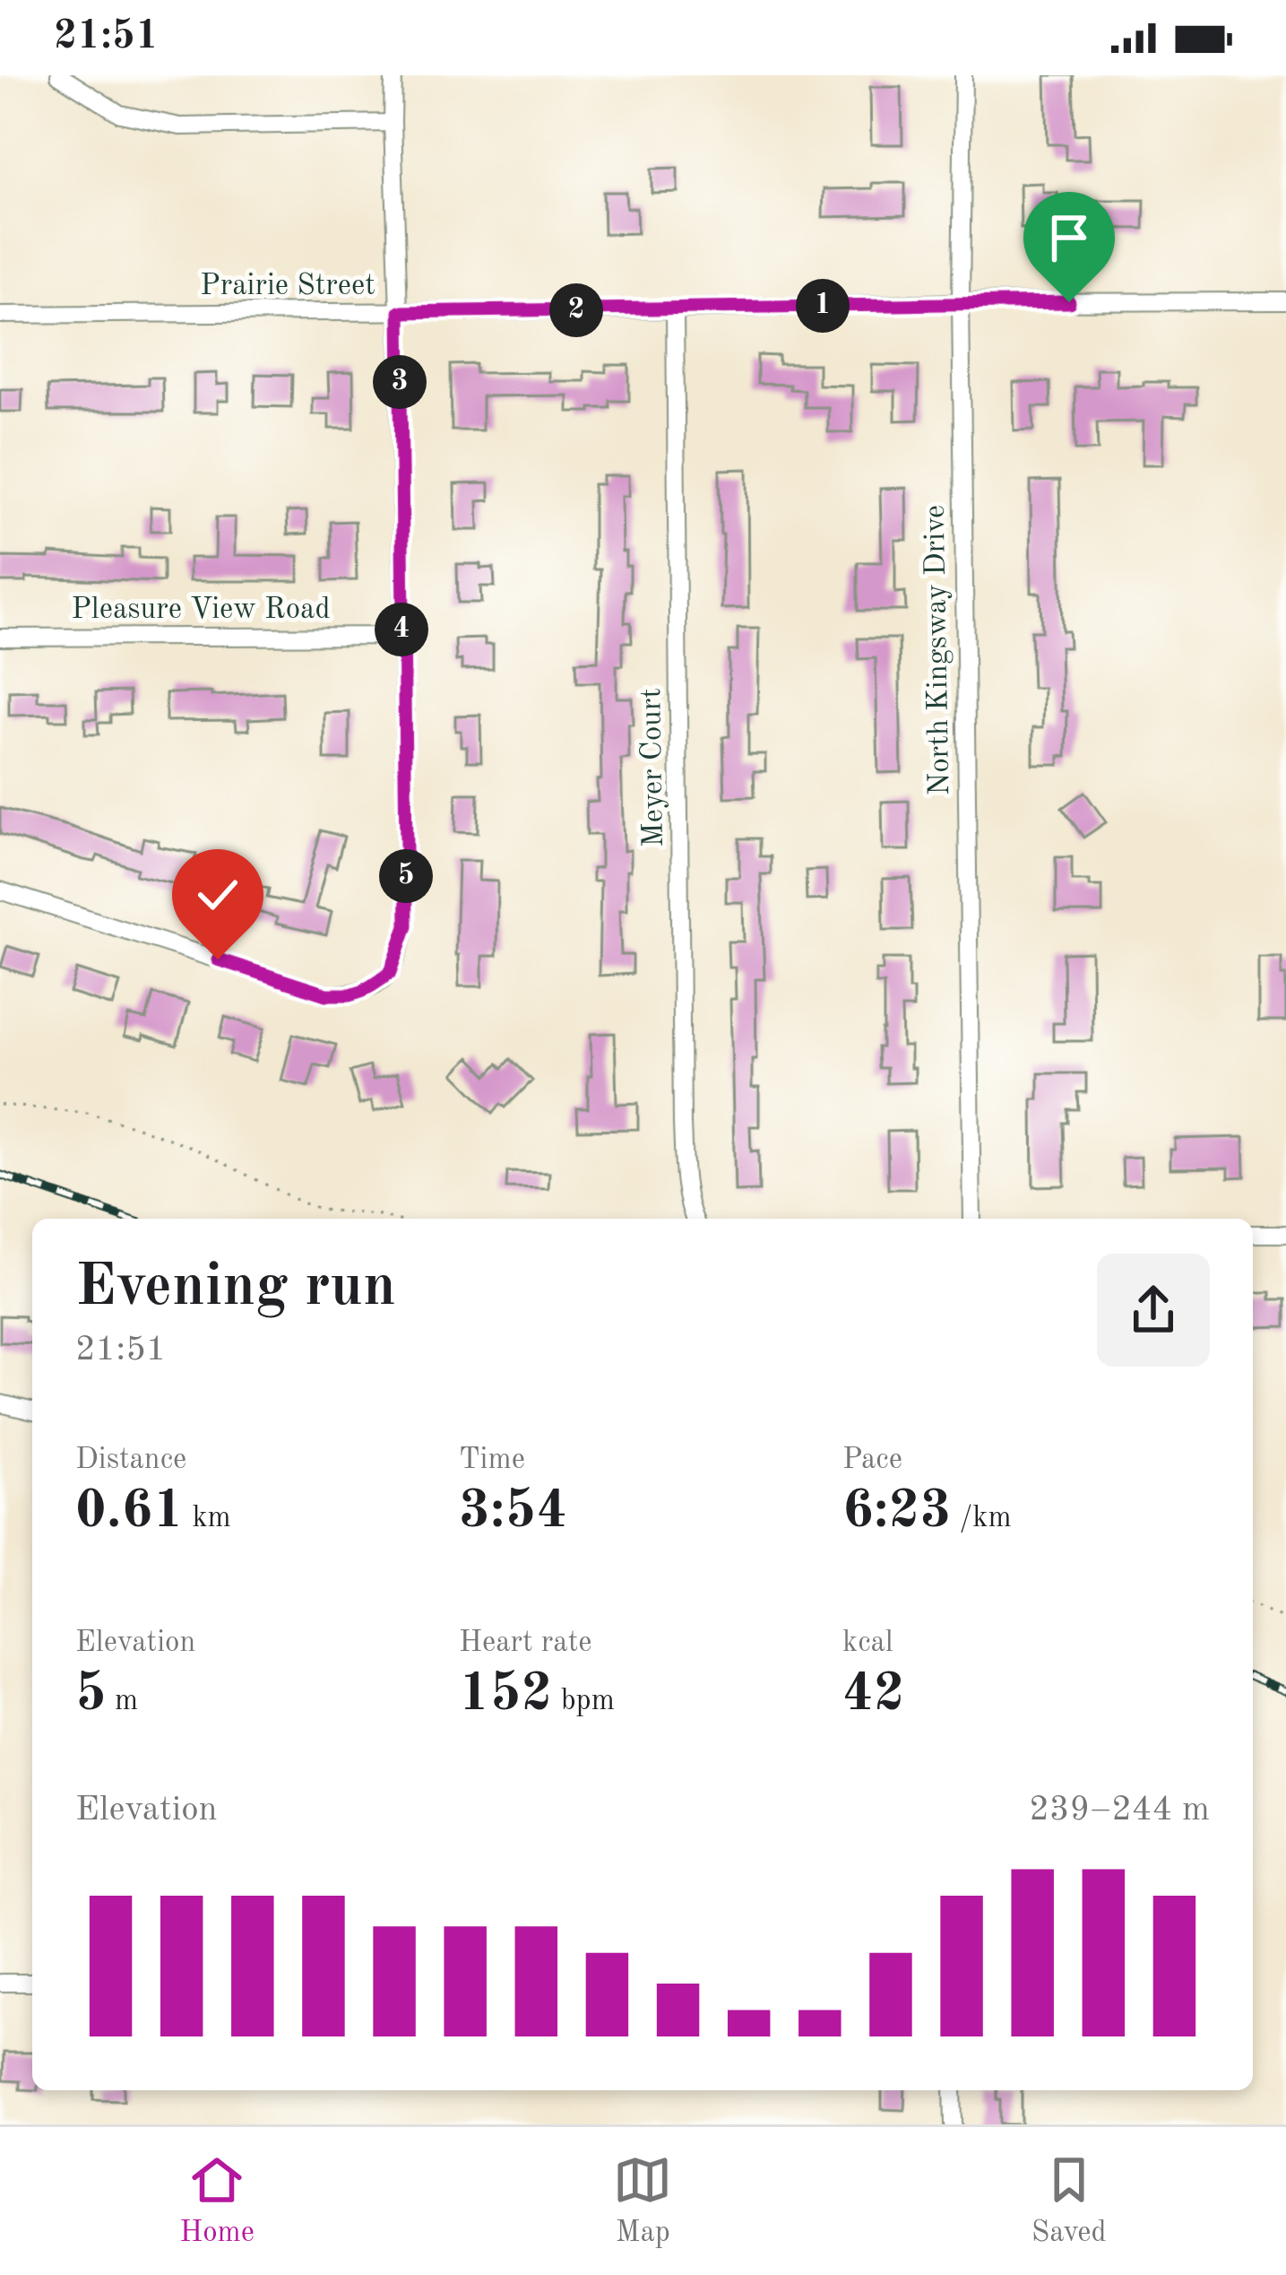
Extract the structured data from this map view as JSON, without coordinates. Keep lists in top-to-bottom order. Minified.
{"streets":{"street":["Prairie Street","Pleasure View Road","North Kingsway Drive","Meyer Court"]},"crossings":[["Prairie Street","North Kingsway Drive"],["Prairie Street","Meyer Court"]],"page":{"status":"21:51","pins":["1","2","3","4","5"],"heading":["Evening run","21:51"],"stats":[["Distance","0.61 km"],["Time","3:54"],["Pace","6:23 /km"],["Elevation","5 m"],["Heart rate","152 bpm"],["kcal","42"]],"chart":["Elevation","239–244 m"],"tabs":["Home","Map","Saved"]}}
